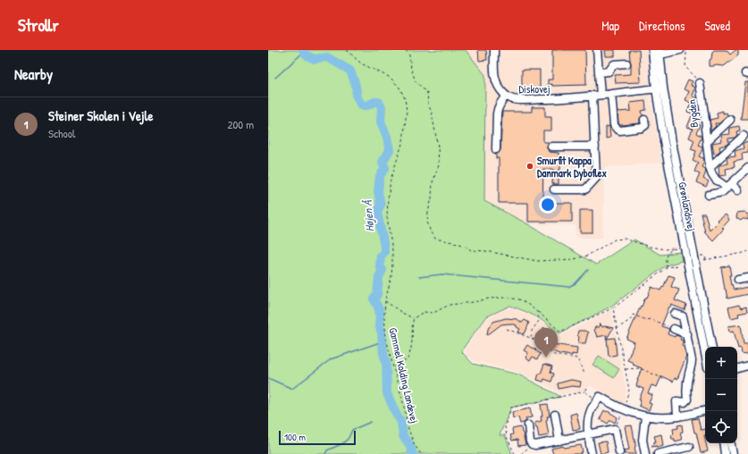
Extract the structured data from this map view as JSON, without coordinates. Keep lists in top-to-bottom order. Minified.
{"streets":{"street":["Diskovej","Bygden","Grønlandsvej"],"path":["Gammel Kolding Landevej"]},"crossings":[["Diskovej","Grønlandsvej"]],"water":["Højen Å"],"places":["Smurfit Kappa Danmark Dyboflex"],"scale_bar":"100 m","page":{"header":"Strollr","nav":["Map","Directions","Saved"],"heading":"Nearby","list":[{"mark":"1","name":"Steiner Skolen i Vejle","note":"School","value":"200 m"}],"pins":"1","map_buttons":["+","−"],"scale":"100 m"}}
